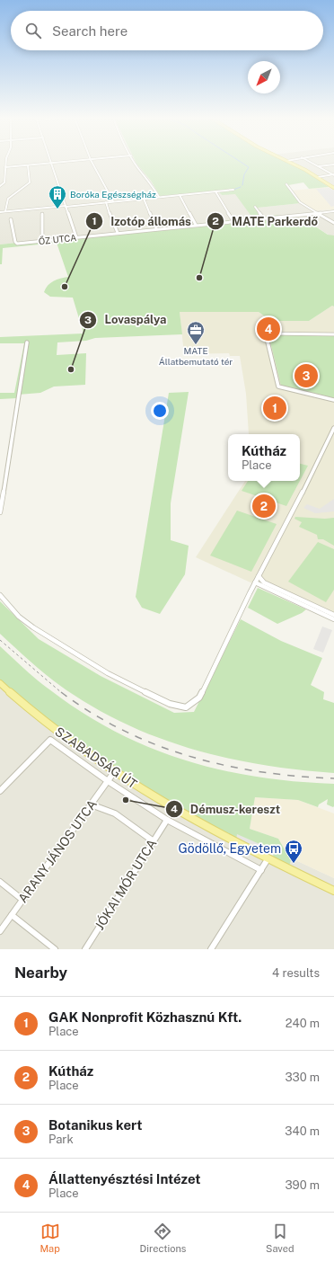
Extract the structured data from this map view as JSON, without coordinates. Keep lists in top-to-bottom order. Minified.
{"streets":{"main road":["SZABADSÁG ÚT"],"street":["ŐZ UTCA","ARANY JÁNOS UTCA","JÓKAI MÓR UTCA"]},"crossings":[["SZABADSÁG ÚT","ARANY JÁNOS UTCA"],["SZABADSÁG ÚT","JÓKAI MÓR UTCA"]],"places":{"building":["Boróka Egészségház"],"other":["MATE Parkerdő","Izotóp állomás","Lovaspálya","Démusz-kereszt"],"office":["MATE Állatbemutató tér"],"bus stop":["Gödöllő, Egyetem"]},"north":"bottom left","page":{"search":"Search here","pins":["4","3","1","2"],"popup":["Kútház","Place"],"heading":["Nearby","4 results"],"list":[{"mark":"1","name":"GAK Nonprofit Közhasznú Kft.","note":"Place","value":"240 m"},{"mark":"2","name":"Kútház","note":"Place","value":"330 m"},{"mark":"3","name":"Botanikus kert","note":"Park","value":"340 m"},{"mark":"4","name":"Állattenyésztési Intézet","note":"Place","value":"390 m"}],"nav":["Map","Directions","Saved"]}}
